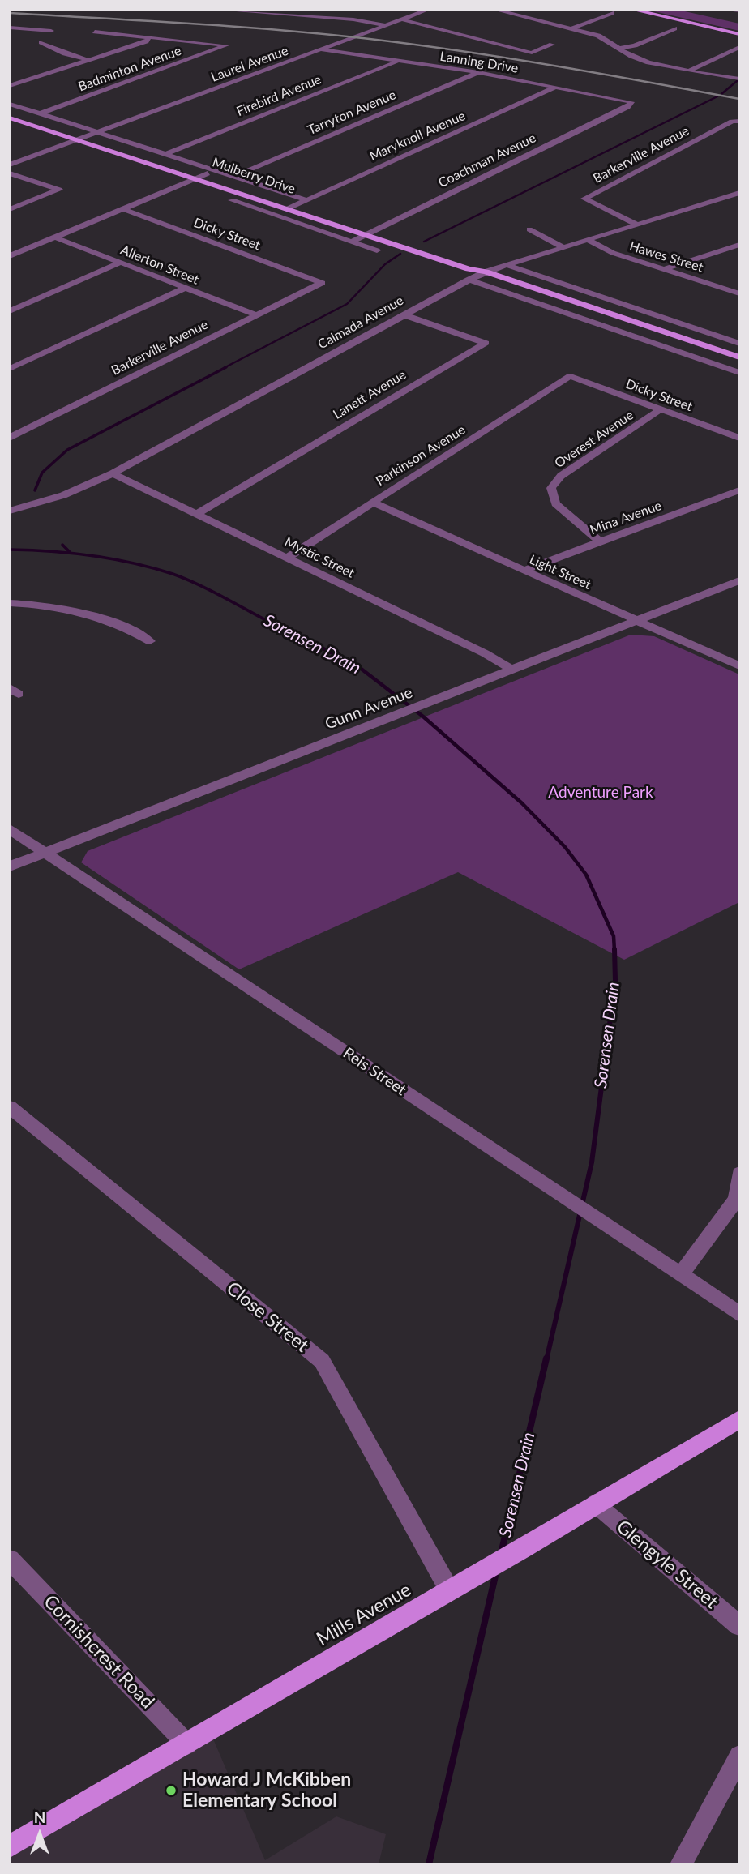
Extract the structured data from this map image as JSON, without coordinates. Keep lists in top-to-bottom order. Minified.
{"streets":{"main road":["Mulberry Drive","Mills Avenue"],"street":["Lanning Drive","Laurel Avenue","Badminton Avenue","Firebird Avenue","Tarryton Avenue","Maryknoll Avenue","Barkerville Avenue","Coachman Avenue","Dicky Street","Hawes Street","Allerton Street","Calmada Avenue","Lanett Avenue","Overest Avenue","Parkinson Avenue","Mina Avenue","Mystic Street","Light Street","Gunn Avenue","Reis Street","Close Street","Glengyle Street","Cornishcrest Road"]},"crossings":[["Lanning Drive","Laurel Avenue"],["Lanning Drive","Firebird Avenue"],["Lanning Drive","Tarryton Avenue"],["Lanning Drive","Maryknoll Avenue"],["Lanning Drive","Coachman Avenue"],["Laurel Avenue","Mulberry Drive"],["Maryknoll Avenue","Mulberry Drive"],["Barkerville Avenue","Dicky Street"],["Barkerville Avenue","Allerton Street"],["Barkerville Avenue","Calmada Avenue"],["Coachman Avenue","Mulberry Drive"],["Mulberry Drive","Calmada Avenue"],["Dicky Street","Overest Avenue"],["Dicky Street","Parkinson Avenue"],["Hawes Street","Calmada Avenue"],["Calmada Avenue","Lanett Avenue"],["Calmada Avenue","Mystic Street"],["Lanett Avenue","Mystic Street"],["Overest Avenue","Mina Avenue"],["Parkinson Avenue","Mystic Street"],["Parkinson Avenue","Light Street"],["Mina Avenue","Light Street"],["Mystic Street","Gunn Avenue"],["Light Street","Gunn Avenue"],["Gunn Avenue","Reis Street"],["Close Street","Mills Avenue"],["Glengyle Street","Mills Avenue"],["Mills Avenue","Cornishcrest Road"]],"water":["Sorensen Drain"],"parks":["Adventure Park"],"places":["Howard J McKibben Elementary School"],"north":"top"}
